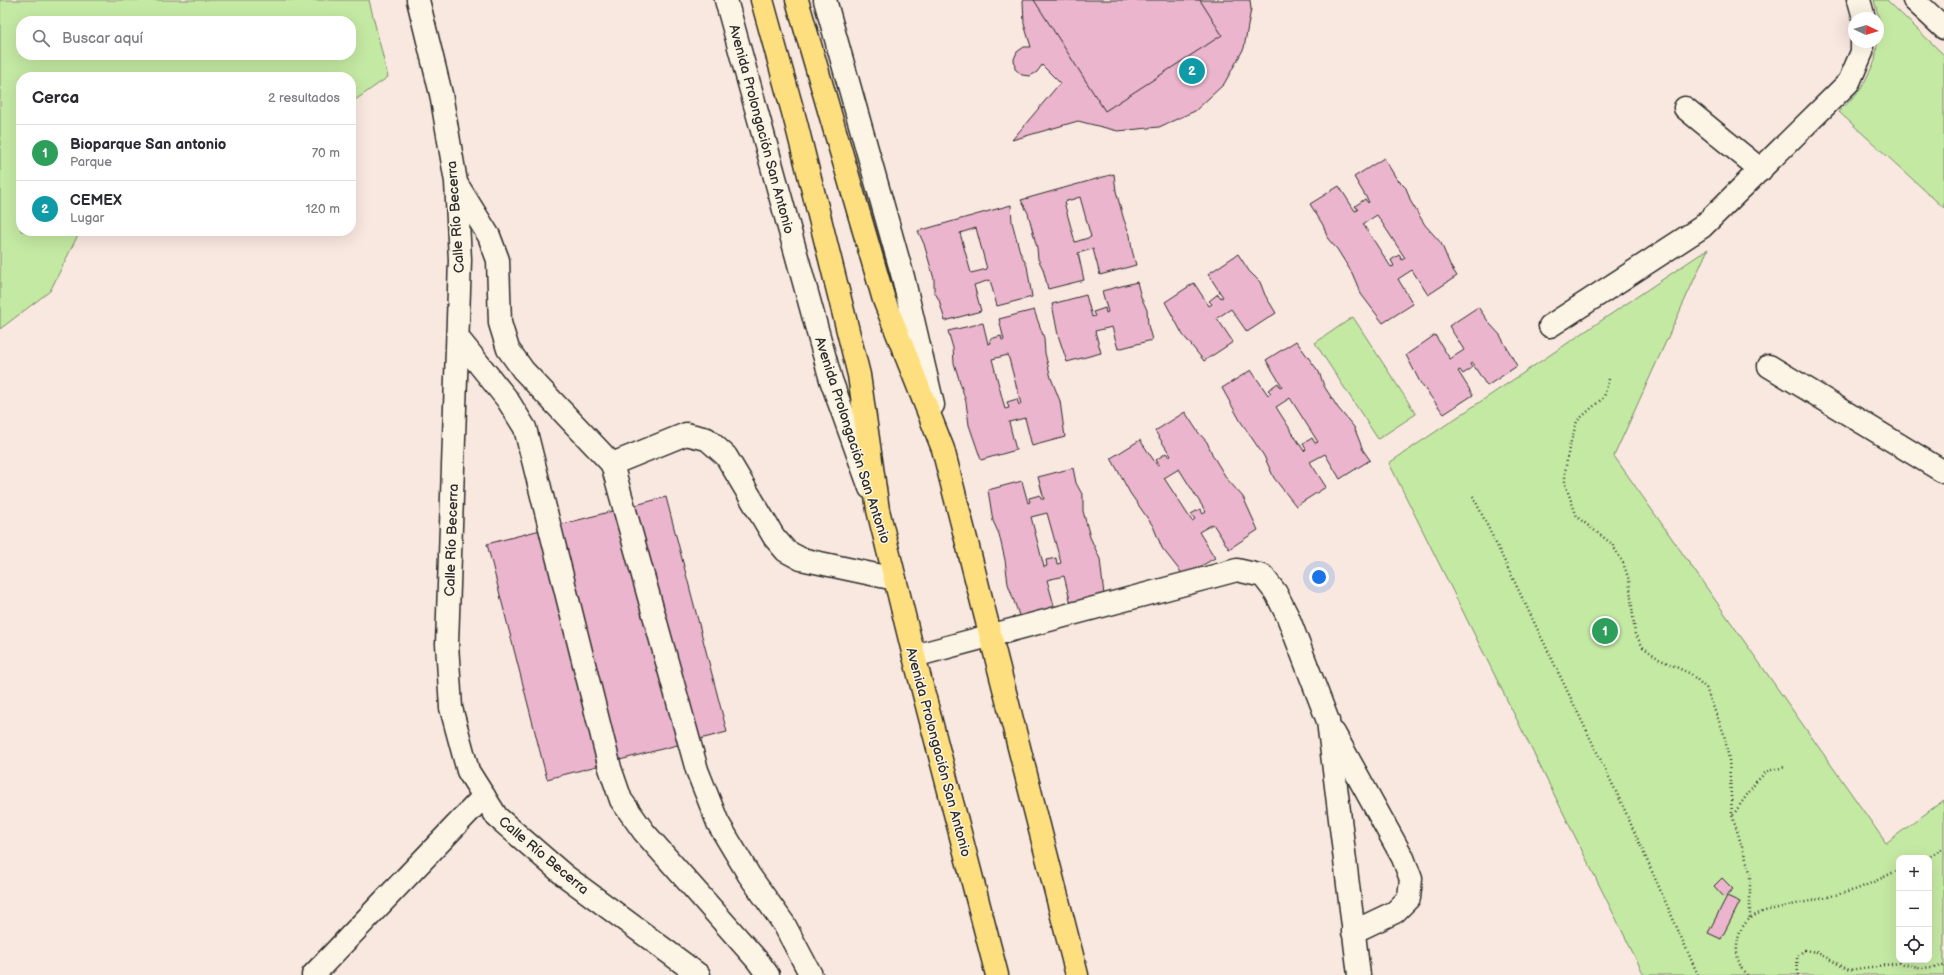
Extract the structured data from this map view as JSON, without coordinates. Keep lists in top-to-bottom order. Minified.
{"streets":{"main road":["Avenida Prolongación San Antonio"],"street":["Calle Río Becerra"]},"north":"right","page":{"search":"Buscar aquí","pins":["2","1"],"heading":["Cerca","2 resultados"],"list":[{"mark":"1","name":"Bioparque San antonio","note":"Parque","value":"70 m"},{"mark":"2","name":"CEMEX","note":"Lugar","value":"120 m"}],"map_buttons":["+","−"]}}
